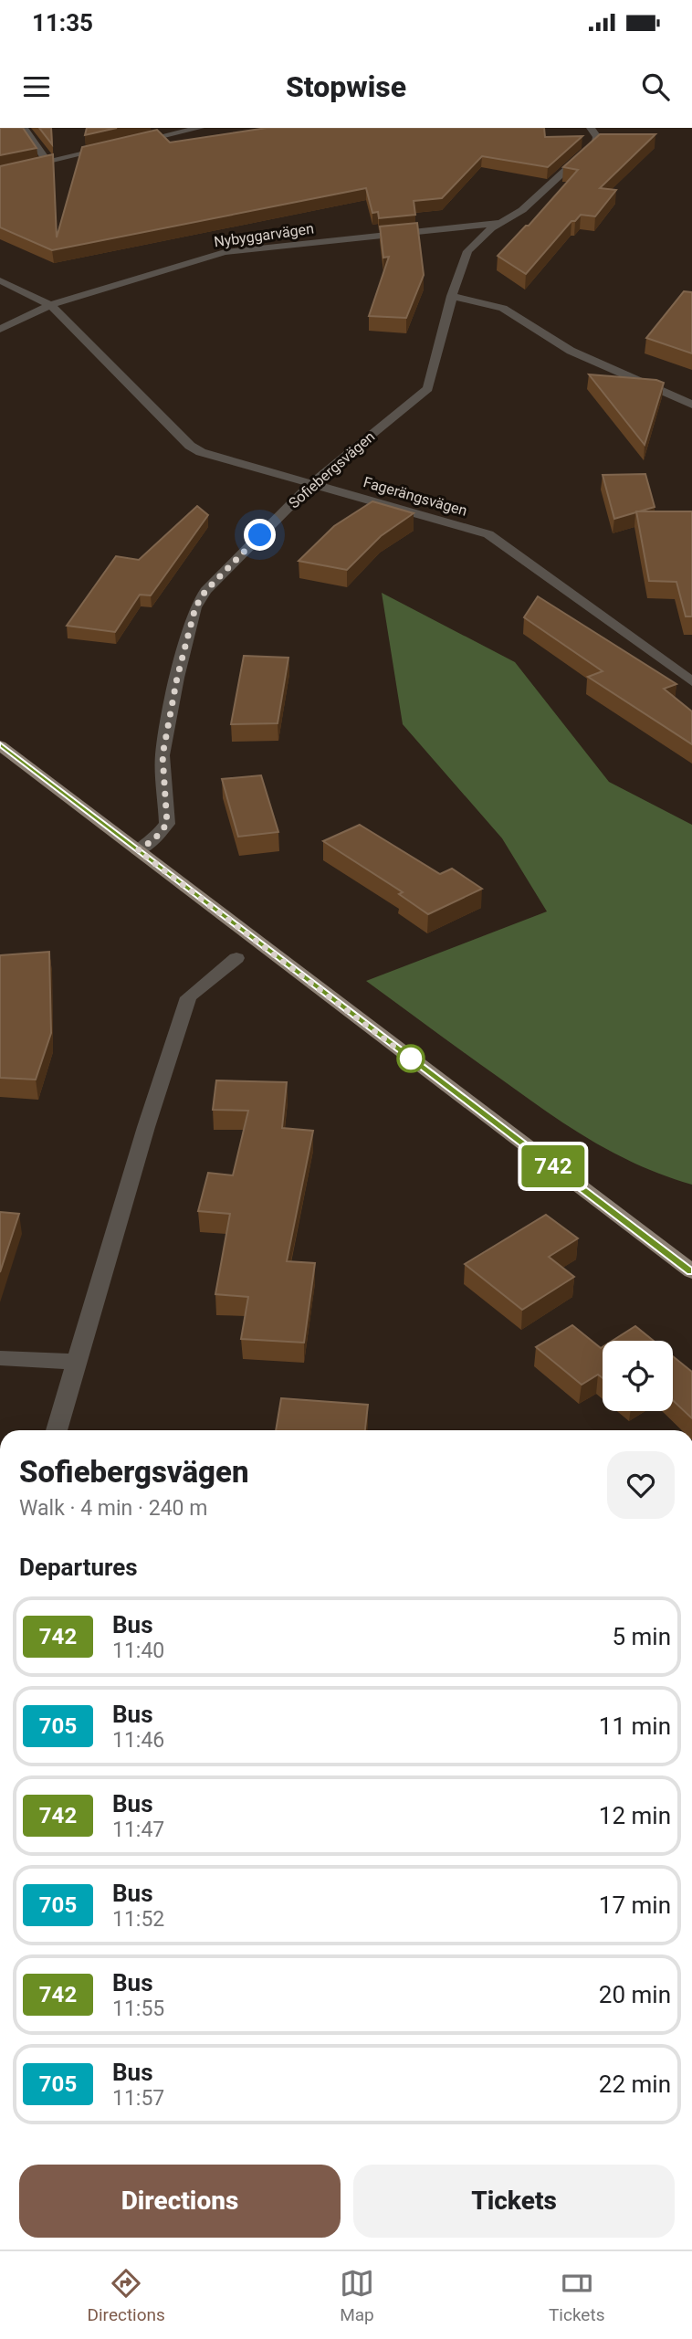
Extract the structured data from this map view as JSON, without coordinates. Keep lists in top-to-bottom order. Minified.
{"streets":{"street":["Nybyggarvägen","Sofiebergsvägen","Fagerängsvägen"]},"crossings":[["Nybyggarvägen","Sofiebergsvägen"],["Nybyggarvägen","Fagerängsvägen"],["Sofiebergsvägen","Fagerängsvägen"]],"lines":["bus line 742"],"page":{"status":"11:35","header":"Stopwise","on_map":"742","heading":[["Sofiebergsvägen","Walk · 4 min · 240 m"],"Departures"],"list":[{"mark":"742","name":"Bus","note":"11:40","value":"5 min"},{"mark":"705","name":"Bus","note":"11:46","value":"11 min"},{"mark":"742","name":"Bus","note":"11:47","value":"12 min"},{"mark":"705","name":"Bus","note":"11:52","value":"17 min"},{"mark":"742","name":"Bus","note":"11:55","value":"20 min"},{"mark":"705","name":"Bus","note":"11:57","value":"22 min"}],"buttons":["Directions","Tickets"],"tabs":["Directions","Map","Tickets"]}}
